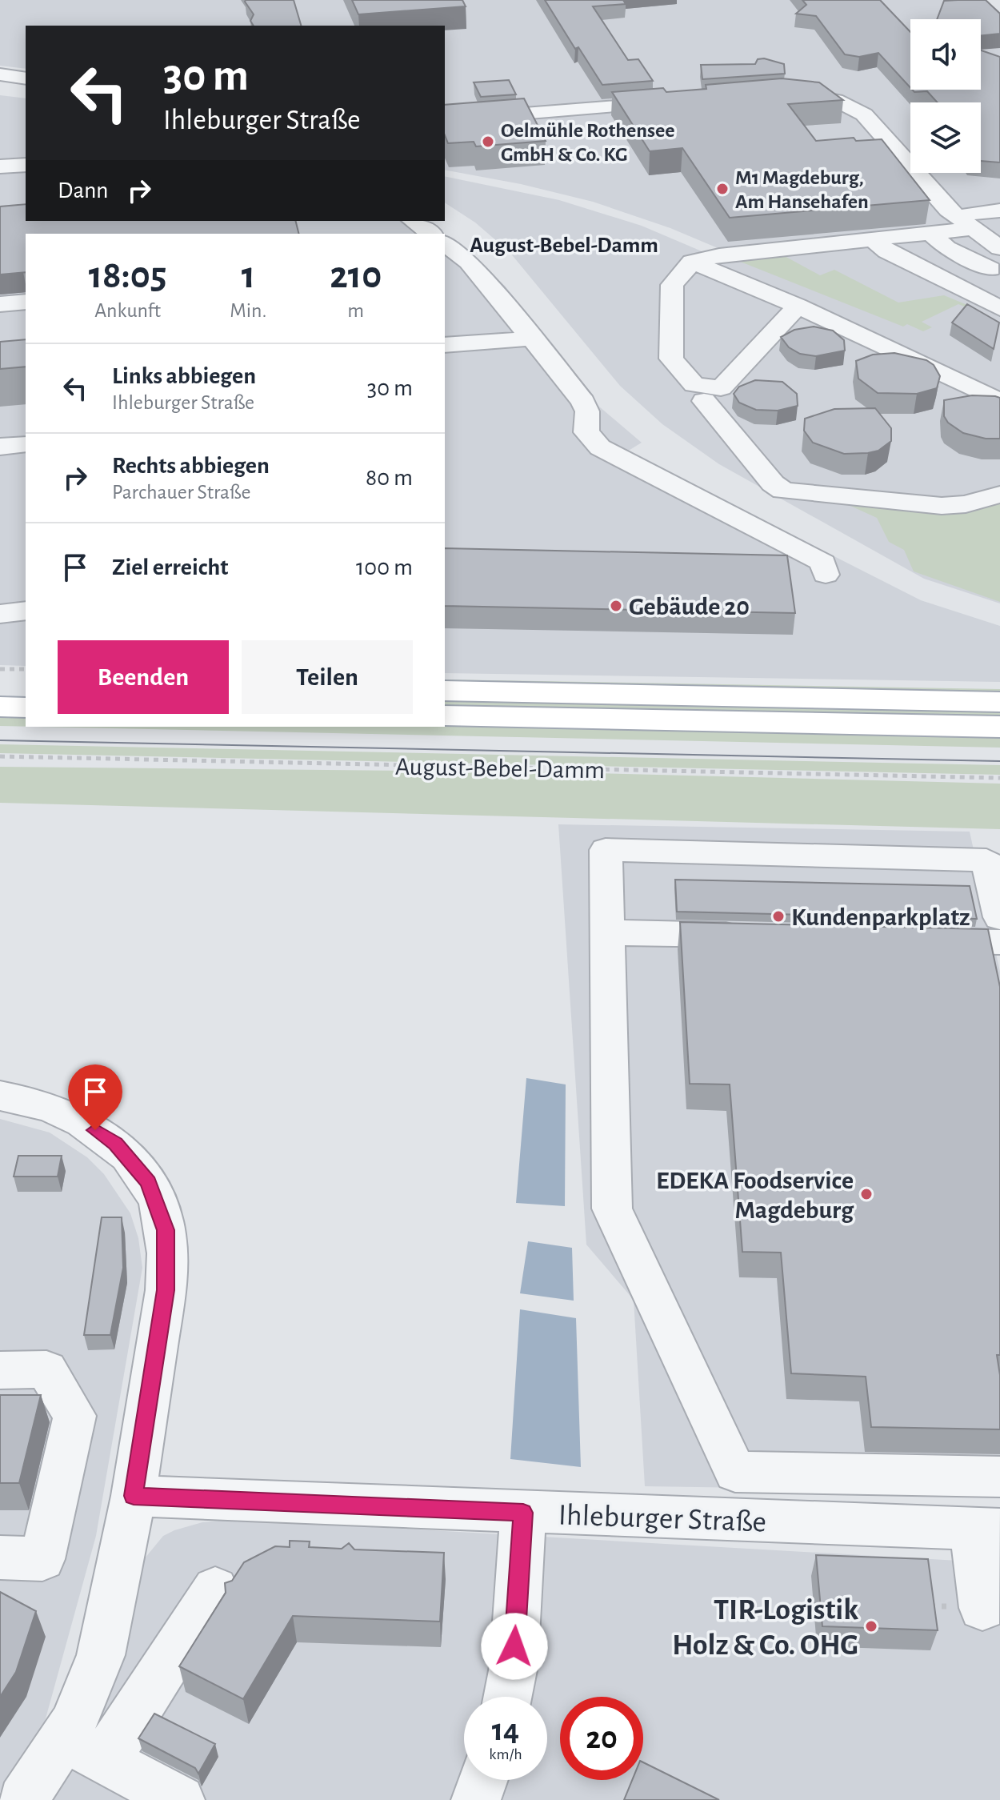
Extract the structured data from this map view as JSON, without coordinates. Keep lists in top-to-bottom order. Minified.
{"streets":{"main road":["August-Bebel-Damm"],"street":["Ihleburger Straße"]},"districts":["August-Bebel-Damm"],"places":["Oelmühle Rothensee GmbH & Co. KG","M1 Magdeburg, Am Hansehafen","Gebäude 20","Kundenparkplatz","EDEKA Foodservice Magdeburg","TIR-Logistik Holz & Co. OHG"],"page":{"turn":["30 m","Ihleburger Straße"],"then":"Dann","eta":["18:05","Ankunft","1","Min.","210","m"],"list":[{"name":"Links abbiegen","note":"Ihleburger Straße","value":"30 m"},{"name":"Rechts abbiegen","note":"Parchauer Straße","value":"80 m"},{"name":"Ziel erreicht","value":"100 m"}],"buttons":["Beenden","Teilen"],"speed":"14 km/h","limit":"20"}}
